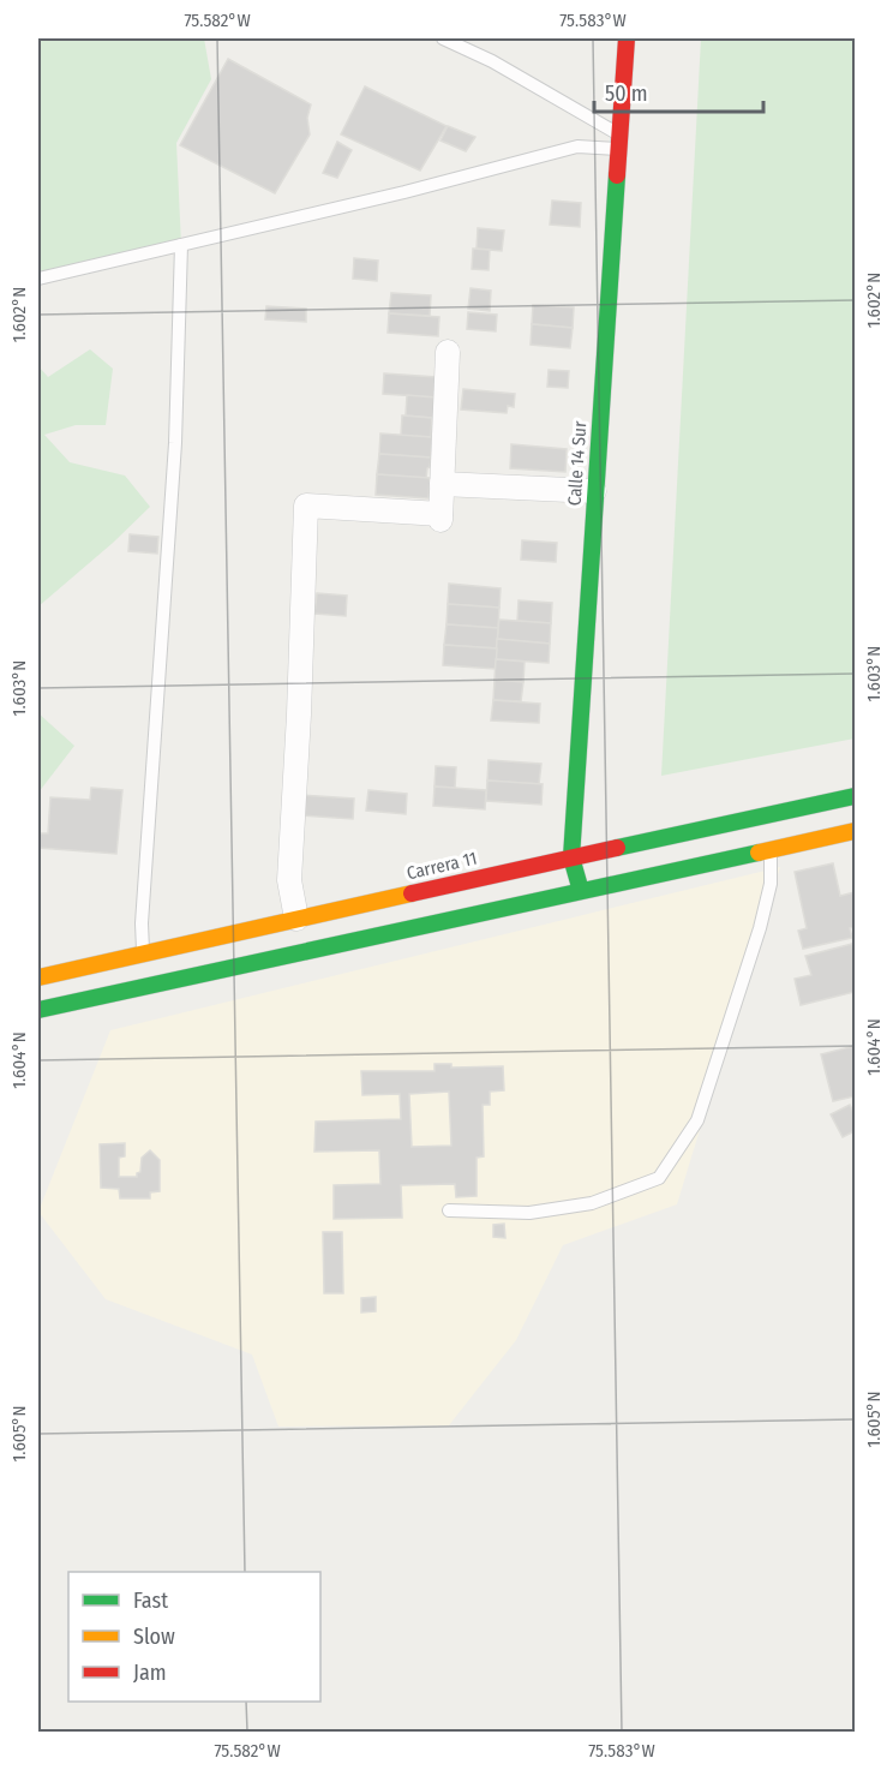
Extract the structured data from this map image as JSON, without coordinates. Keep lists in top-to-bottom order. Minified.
{"streets":{"main road":["Calle 14 Sur","Carrera 11"]},"crossings":[["Calle 14 Sur","Carrera 11"]],"legend":["Fast","Slow","Jam"],"scale_bar":"50 m","coordinates":["75.582°W","75.583°W","1.602°N","1.603°N","1.604°N","1.605°N"]}
